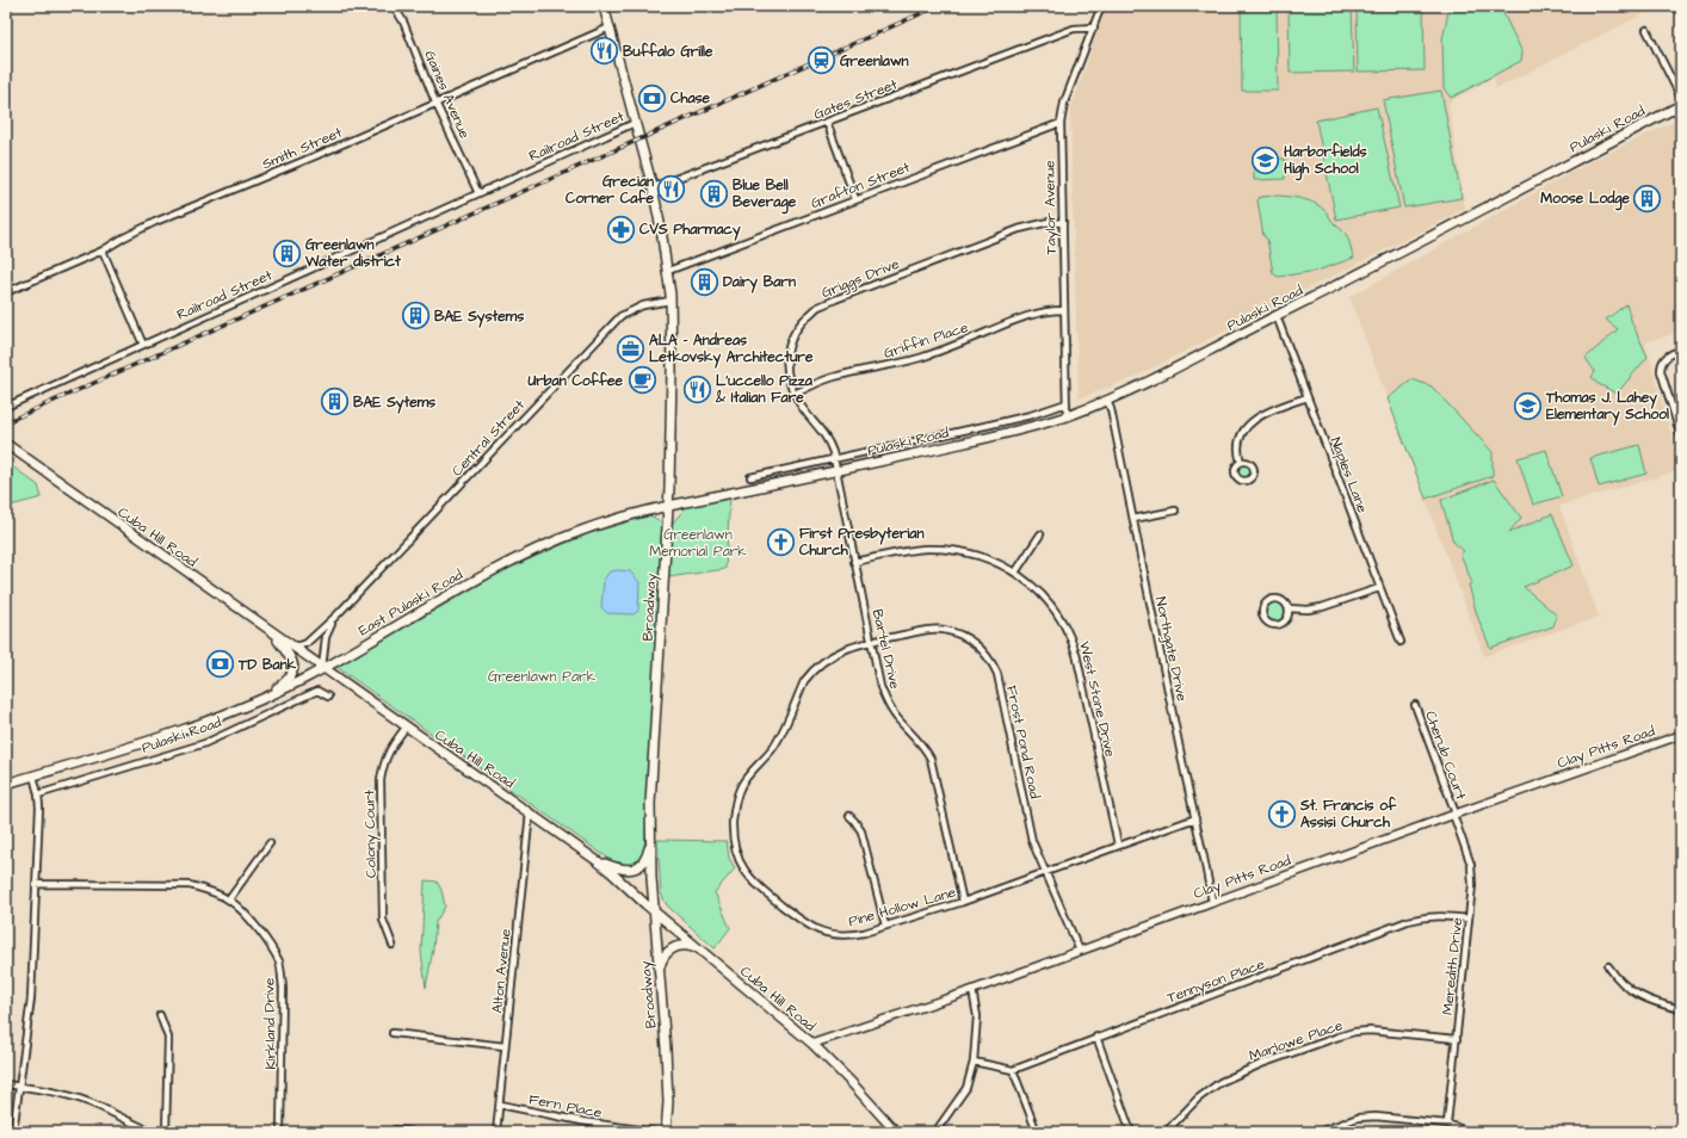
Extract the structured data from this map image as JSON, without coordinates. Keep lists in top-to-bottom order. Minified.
{"streets":{"main road":["Pulaski Road","Cuba Hill Road","East Pulaski Road","Broadway"],"street":["Gaines Avenue","Gates Street","Railroad Street","Smith Street","Grafton Street","Taylor Avenue","Griggs Drive","Griffin Place","Central Street","Naples Lane","Bartel Drive","Northgate Drive","West Stone Drive","Frost Pond Road","Clay Pitts Road","Cherub Court","Colony Court","Pine Hollow Lane","Meredith Drive","Alton Avenue","Tennyson Place","Kirkland Drive","Marlowe Place","Fern Place"]},"crossings":[["Gaines Avenue","Railroad Street"],["Gaines Avenue","Smith Street"],["Gates Street","Taylor Avenue"],["Gates Street","Broadway"],["Pulaski Road","Taylor Avenue"],["Pulaski Road","Griggs Drive"],["Pulaski Road","Naples Lane"],["Pulaski Road","East Pulaski Road"],["Pulaski Road","Bartel Drive"],["Pulaski Road","Northgate Drive"],["Railroad Street","Broadway"],["Smith Street","Broadway"],["Grafton Street","Taylor Avenue"],["Grafton Street","Broadway"],["Taylor Avenue","Griggs Drive"],["Taylor Avenue","Griffin Place"],["Griggs Drive","Griffin Place"],["Griggs Drive","East Pulaski Road"],["Griggs Drive","Bartel Drive"],["Central Street","Cuba Hill Road"],["Central Street","East Pulaski Road"],["Central Street","Broadway"],["Cuba Hill Road","East Pulaski Road"],["Cuba Hill Road","Broadway"],["Cuba Hill Road","Clay Pitts Road"],["Cuba Hill Road","Colony Court"],["Cuba Hill Road","Alton Avenue"],["East Pulaski Road","Broadway"],["East Pulaski Road","Bartel Drive"],["Bartel Drive","West Stone Drive"],["Bartel Drive","Frost Pond Road"],["Bartel Drive","Pine Hollow Lane"],["Northgate Drive","Clay Pitts Road"],["Northgate Drive","Pine Hollow Lane"],["West Stone Drive","Pine Hollow Lane"],["Frost Pond Road","Clay Pitts Road"],["Frost Pond Road","Pine Hollow Lane"],["Clay Pitts Road","Cherub Court"],["Clay Pitts Road","Meredith Drive"],["Cherub Court","Meredith Drive"],["Meredith Drive","Tennyson Place"],["Meredith Drive","Marlowe Place"],["Alton Avenue","Fern Place"]],"parks":["Greenlawn Memorial Park","Greenlawn Park"],"places":{"restaurant":["Buffalo Grille","Grecian Corner Cafe","L’uccello Pizza & Italian Fare"],"station":["Greenlawn"],"bank":["Chase","TD Bank"],"school or university":["Harborfields High School","Thomas J. Lahey Elementary School"],"building":["Blue Bell Beverage","Moose Lodge","Greenlawn Water district","Dairy Barn","BAE Systems","BAE Sytems"],"pharmacy":["CVS Pharmacy"],"office":["ALA - Andreas Letkovsky Architecture"],"cafe":["Urban Coffee"],"church":["First Presbyterian Church","St. Francis of Assisi Church"]}}
